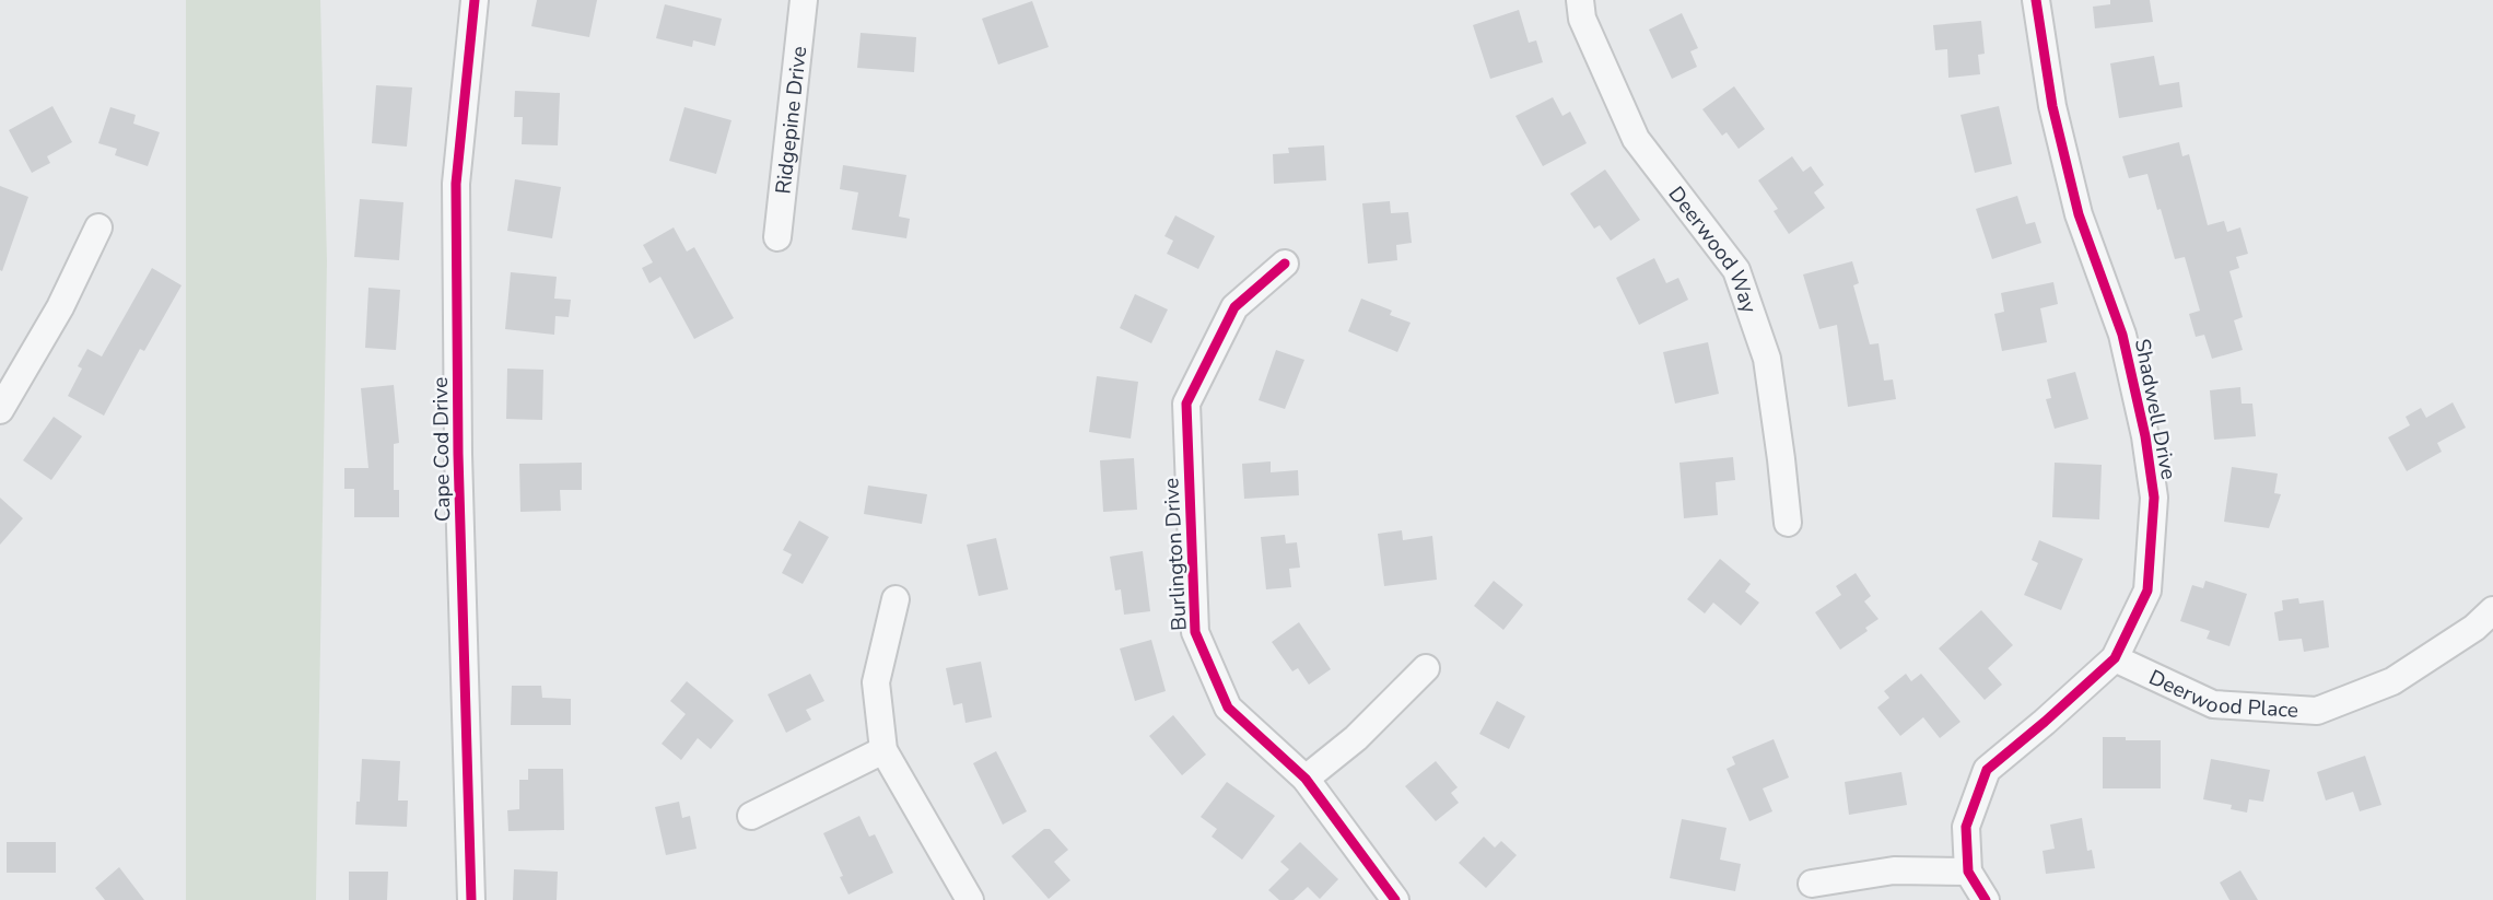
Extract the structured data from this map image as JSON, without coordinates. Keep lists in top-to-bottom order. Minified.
{"streets":{"street":["Ridgepine Drive","Deerwood Way","Shadwell Drive","Cape Cod Drive","Burlington Drive","Deerwood Place"]},"crossings":[["Shadwell Drive","Deerwood Place"]]}
